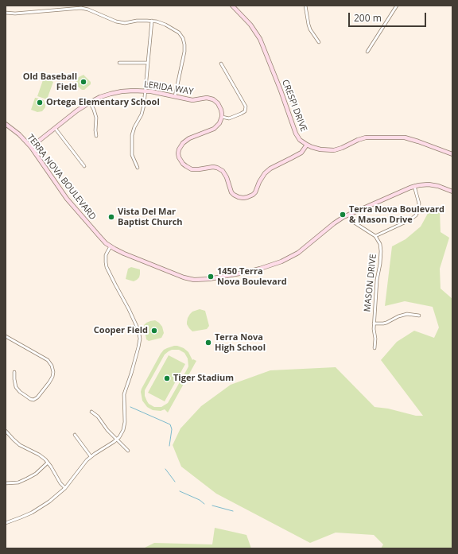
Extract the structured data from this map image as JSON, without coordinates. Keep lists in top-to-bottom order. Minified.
{"streets":{"street":["LERIDA WAY","CRESPI DRIVE","TERRA NOVA BOULEVARD","MASON DRIVE"]},"crossings":[["LERIDA WAY","TERRA NOVA BOULEVARD"]],"places":["Old Baseball Field","Ortega Elementary School","Terra Nova Boulevard & Mason Drive","Vista Del Mar Baptist Church","1450 Terra Nova Boulevard","Cooper Field","Terra Nova High School","Tiger Stadium"],"scale_bar":"200 m"}
